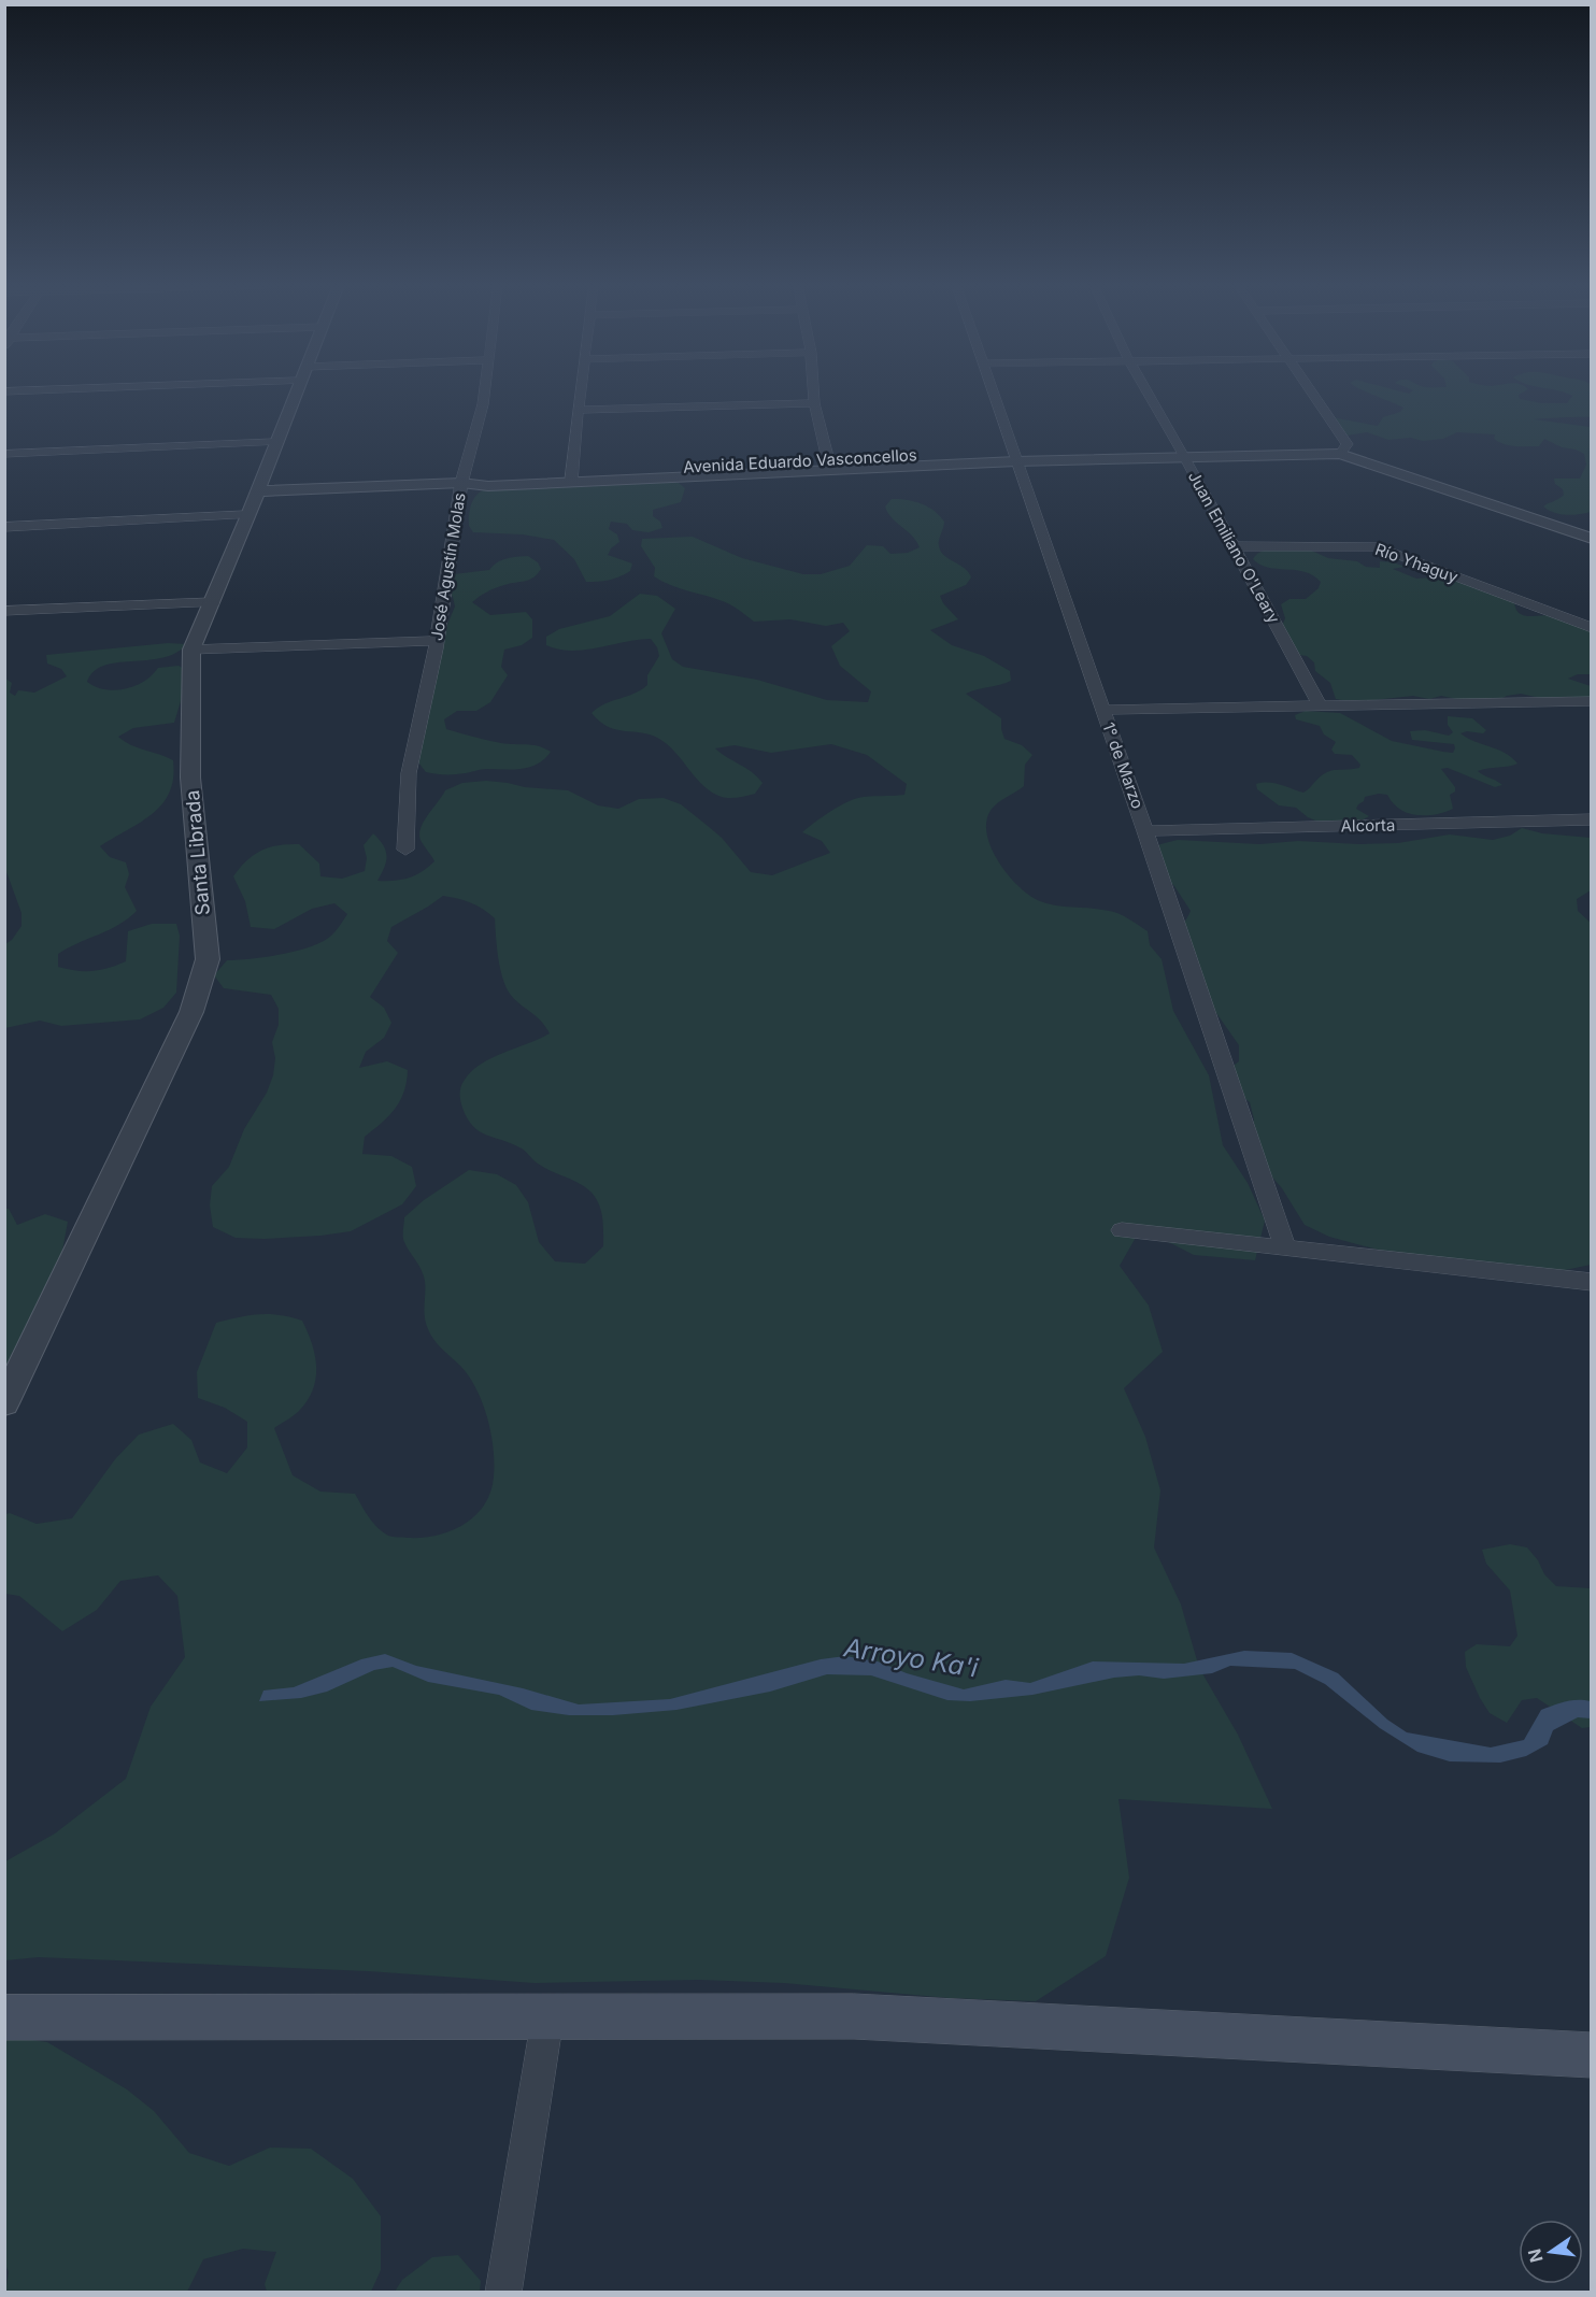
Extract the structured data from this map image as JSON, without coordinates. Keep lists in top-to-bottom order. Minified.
{"streets":{"street":["Avenida Eduardo Vasconcellos","Juan Emiliano O'Leary","Río Yhaguy","José Agustín Molas","1° de Marzo","Alcorta","Santa Librada"]},"crossings":[["Avenida Eduardo Vasconcellos","Juan Emiliano O'Leary"],["Avenida Eduardo Vasconcellos","José Agustín Molas"],["Avenida Eduardo Vasconcellos","1° de Marzo"],["Avenida Eduardo Vasconcellos","Santa Librada"],["Juan Emiliano O'Leary","Río Yhaguy"],["1° de Marzo","Alcorta"]],"water":["Arroyo Ka'i"],"north":"left"}
